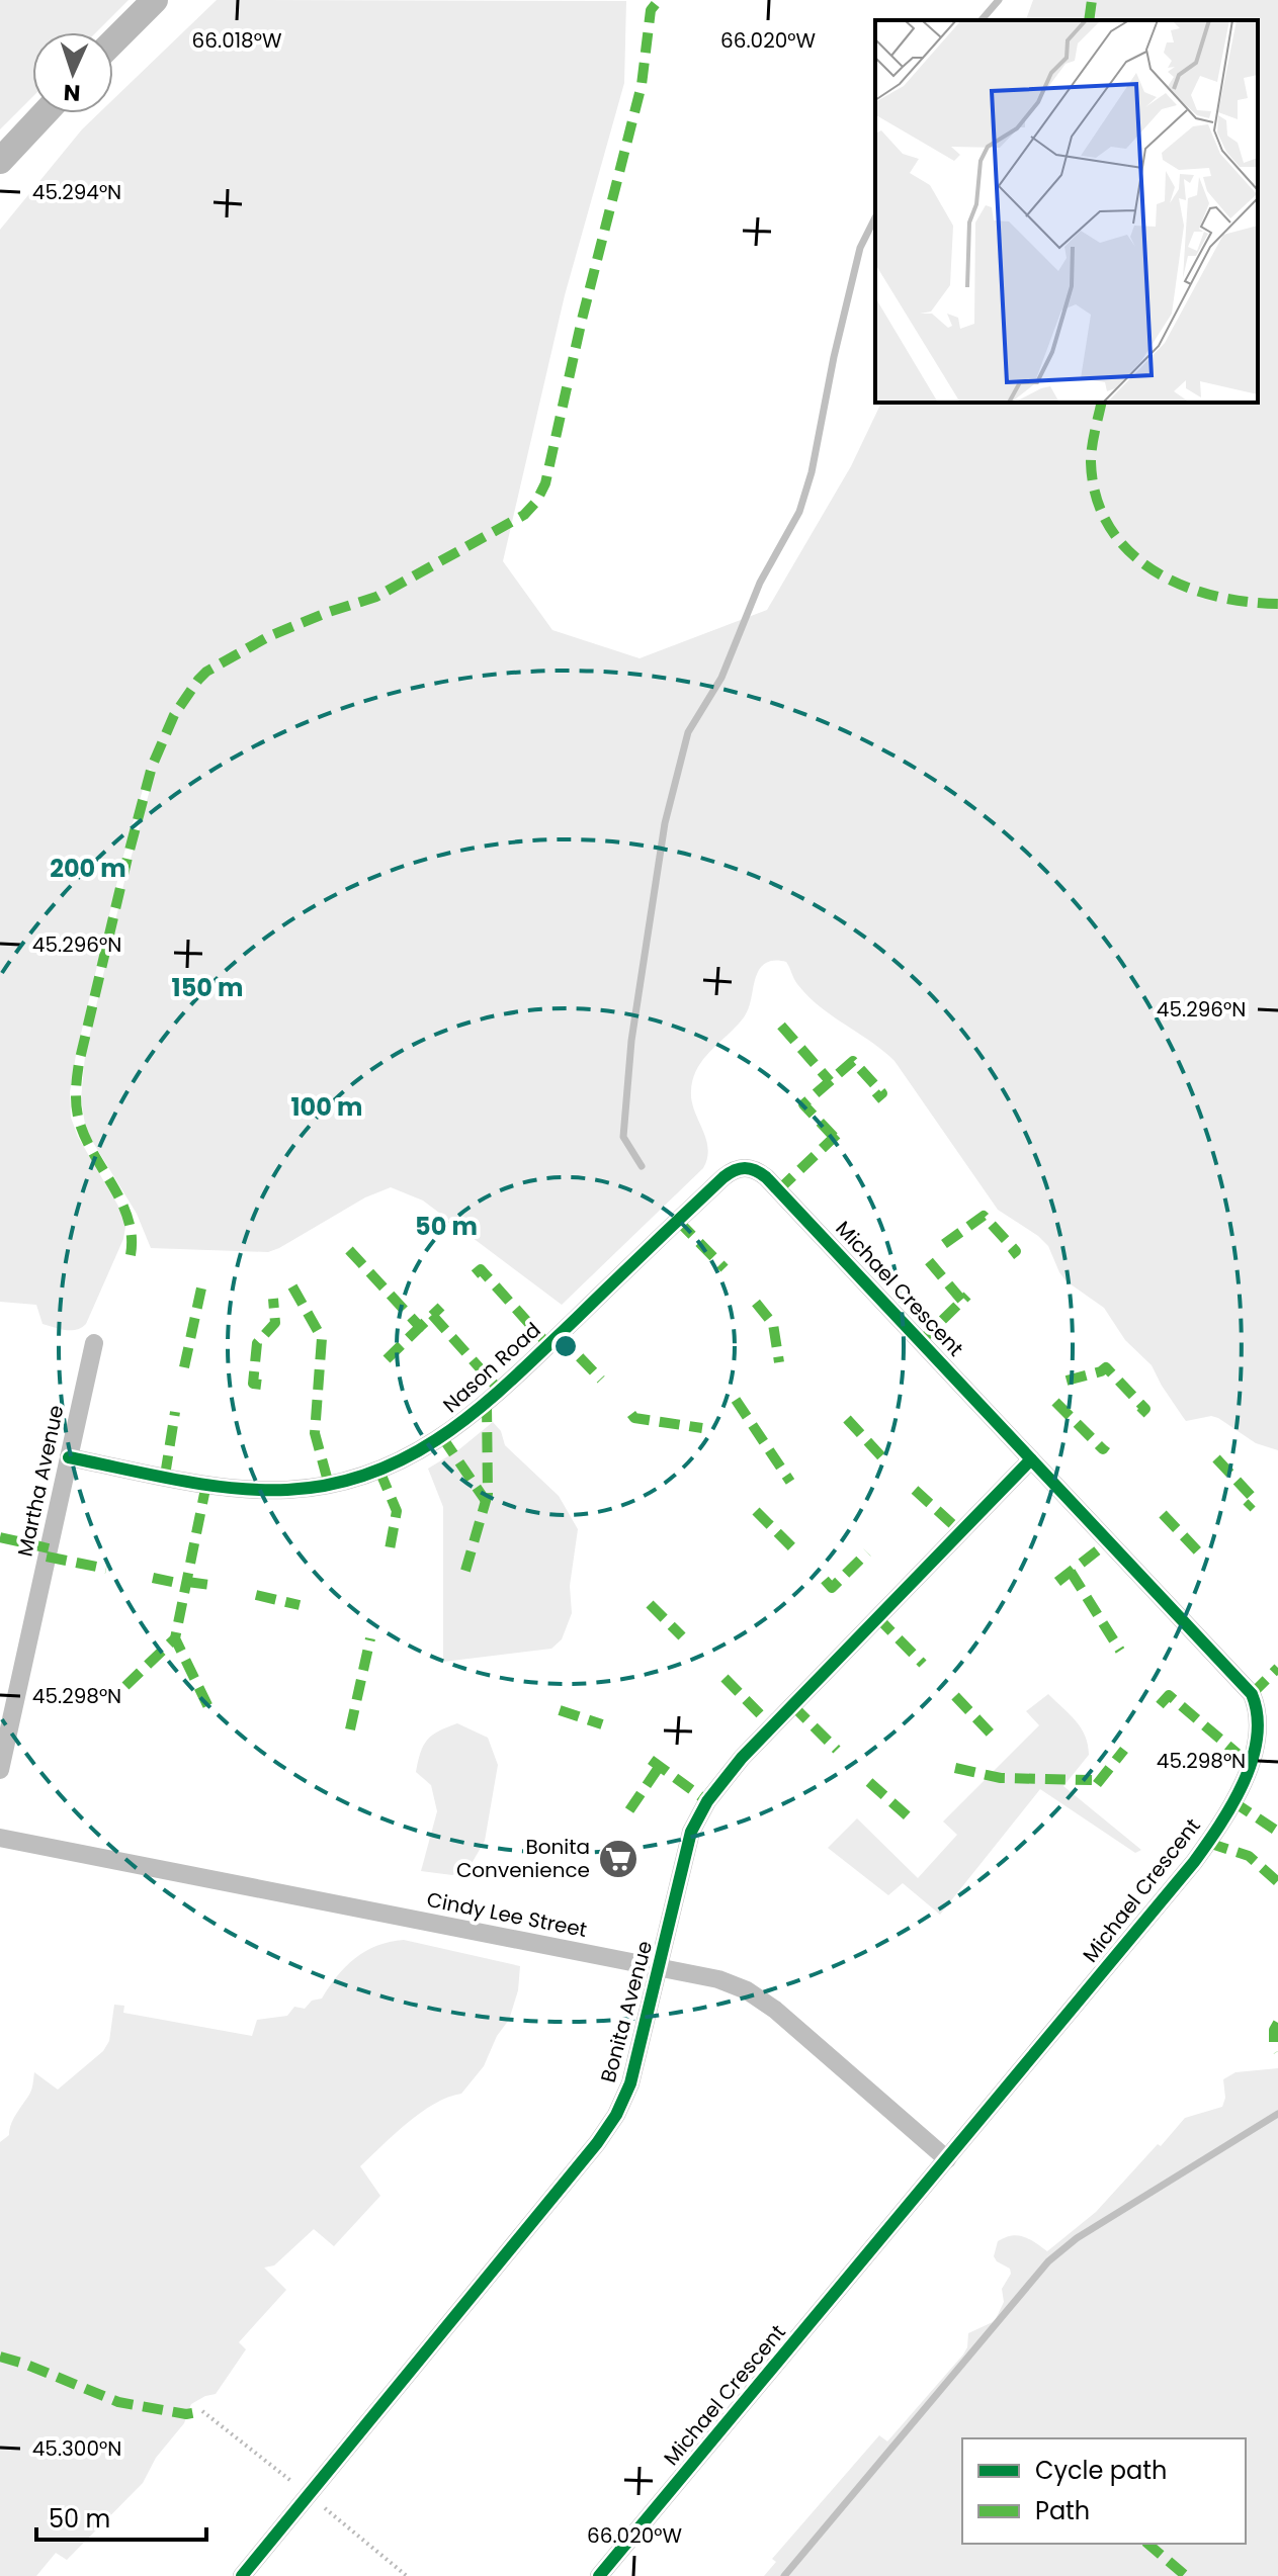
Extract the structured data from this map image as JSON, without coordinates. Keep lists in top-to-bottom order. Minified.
{"streets":{"street":["Michael Crescent","Nason Road","Martha Avenue","Cindy Lee Street","Bonita Avenue"]},"crossings":[["Michael Crescent","Nason Road"],["Michael Crescent","Cindy Lee Street"],["Michael Crescent","Bonita Avenue"],["Nason Road","Martha Avenue"],["Cindy Lee Street","Bonita Avenue"]],"places":{"supermarket":["Bonita Convenience"]},"legend":["Cycle path","Path"],"scale_bar":"50 m","north":"bottom","coordinates":["66.018°W","66.020°W","45.294°N","45.296°N","45.298°N","45.300°N"],"rings":["200 m","150 m","100 m","50 m"]}
